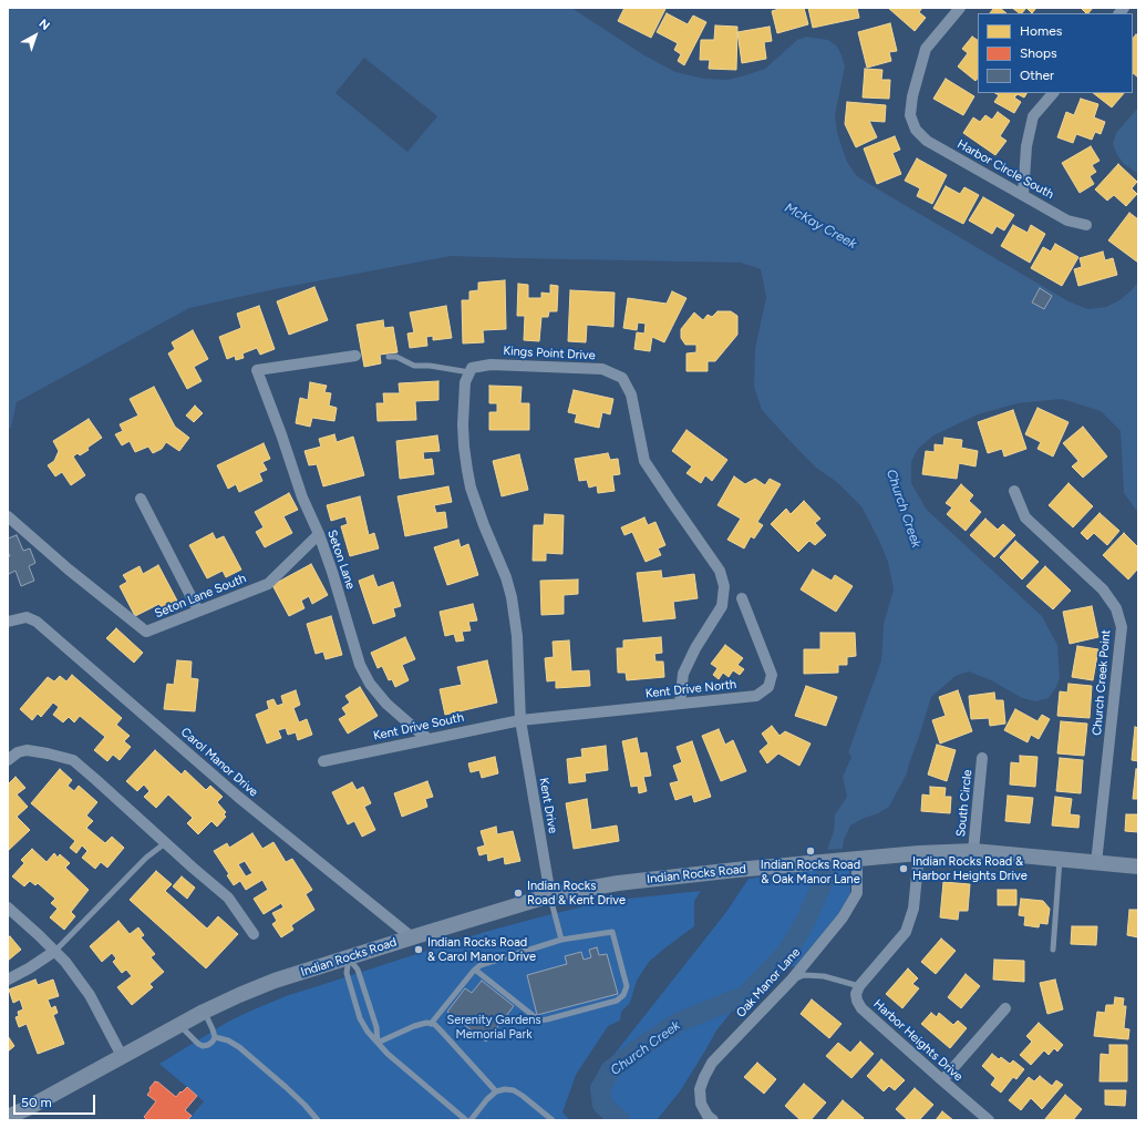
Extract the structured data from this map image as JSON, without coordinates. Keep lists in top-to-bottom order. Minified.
{"streets":{"street":["Harbor Circle South","Kings Point Drive","Seton Lane","Seton Lane South","Church Creek Point","Kent Drive North","Kent Drive South","Carol Manor Drive","South Circle","Kent Drive","Indian Rocks Road","Oak Manor Lane","Harbor Heights Drive"]},"crossings":[["Kings Point Drive","Kent Drive North"],["Seton Lane","Seton Lane South"],["Seton Lane","Kent Drive South"],["Church Creek Point","Indian Rocks Road"],["Kent Drive North","Kent Drive South"],["Kent Drive North","Kent Drive"],["Kent Drive South","Kent Drive"],["Carol Manor Drive","Indian Rocks Road"],["South Circle","Indian Rocks Road"],["Kent Drive","Indian Rocks Road"],["Indian Rocks Road","Oak Manor Lane"]],"water":["McKay Creek","Church Creek"],"parks":["Serenity Gardens Memorial Park"],"places":["Indian Rocks Road & Oak Manor Lane","Indian Rocks Road & Harbor Heights Drive","Indian Rocks Road & Kent Drive","Indian Rocks Road & Carol Manor Drive"],"legend":["Homes","Shops","Other"],"scale_bar":"50 m","north":"top right"}
